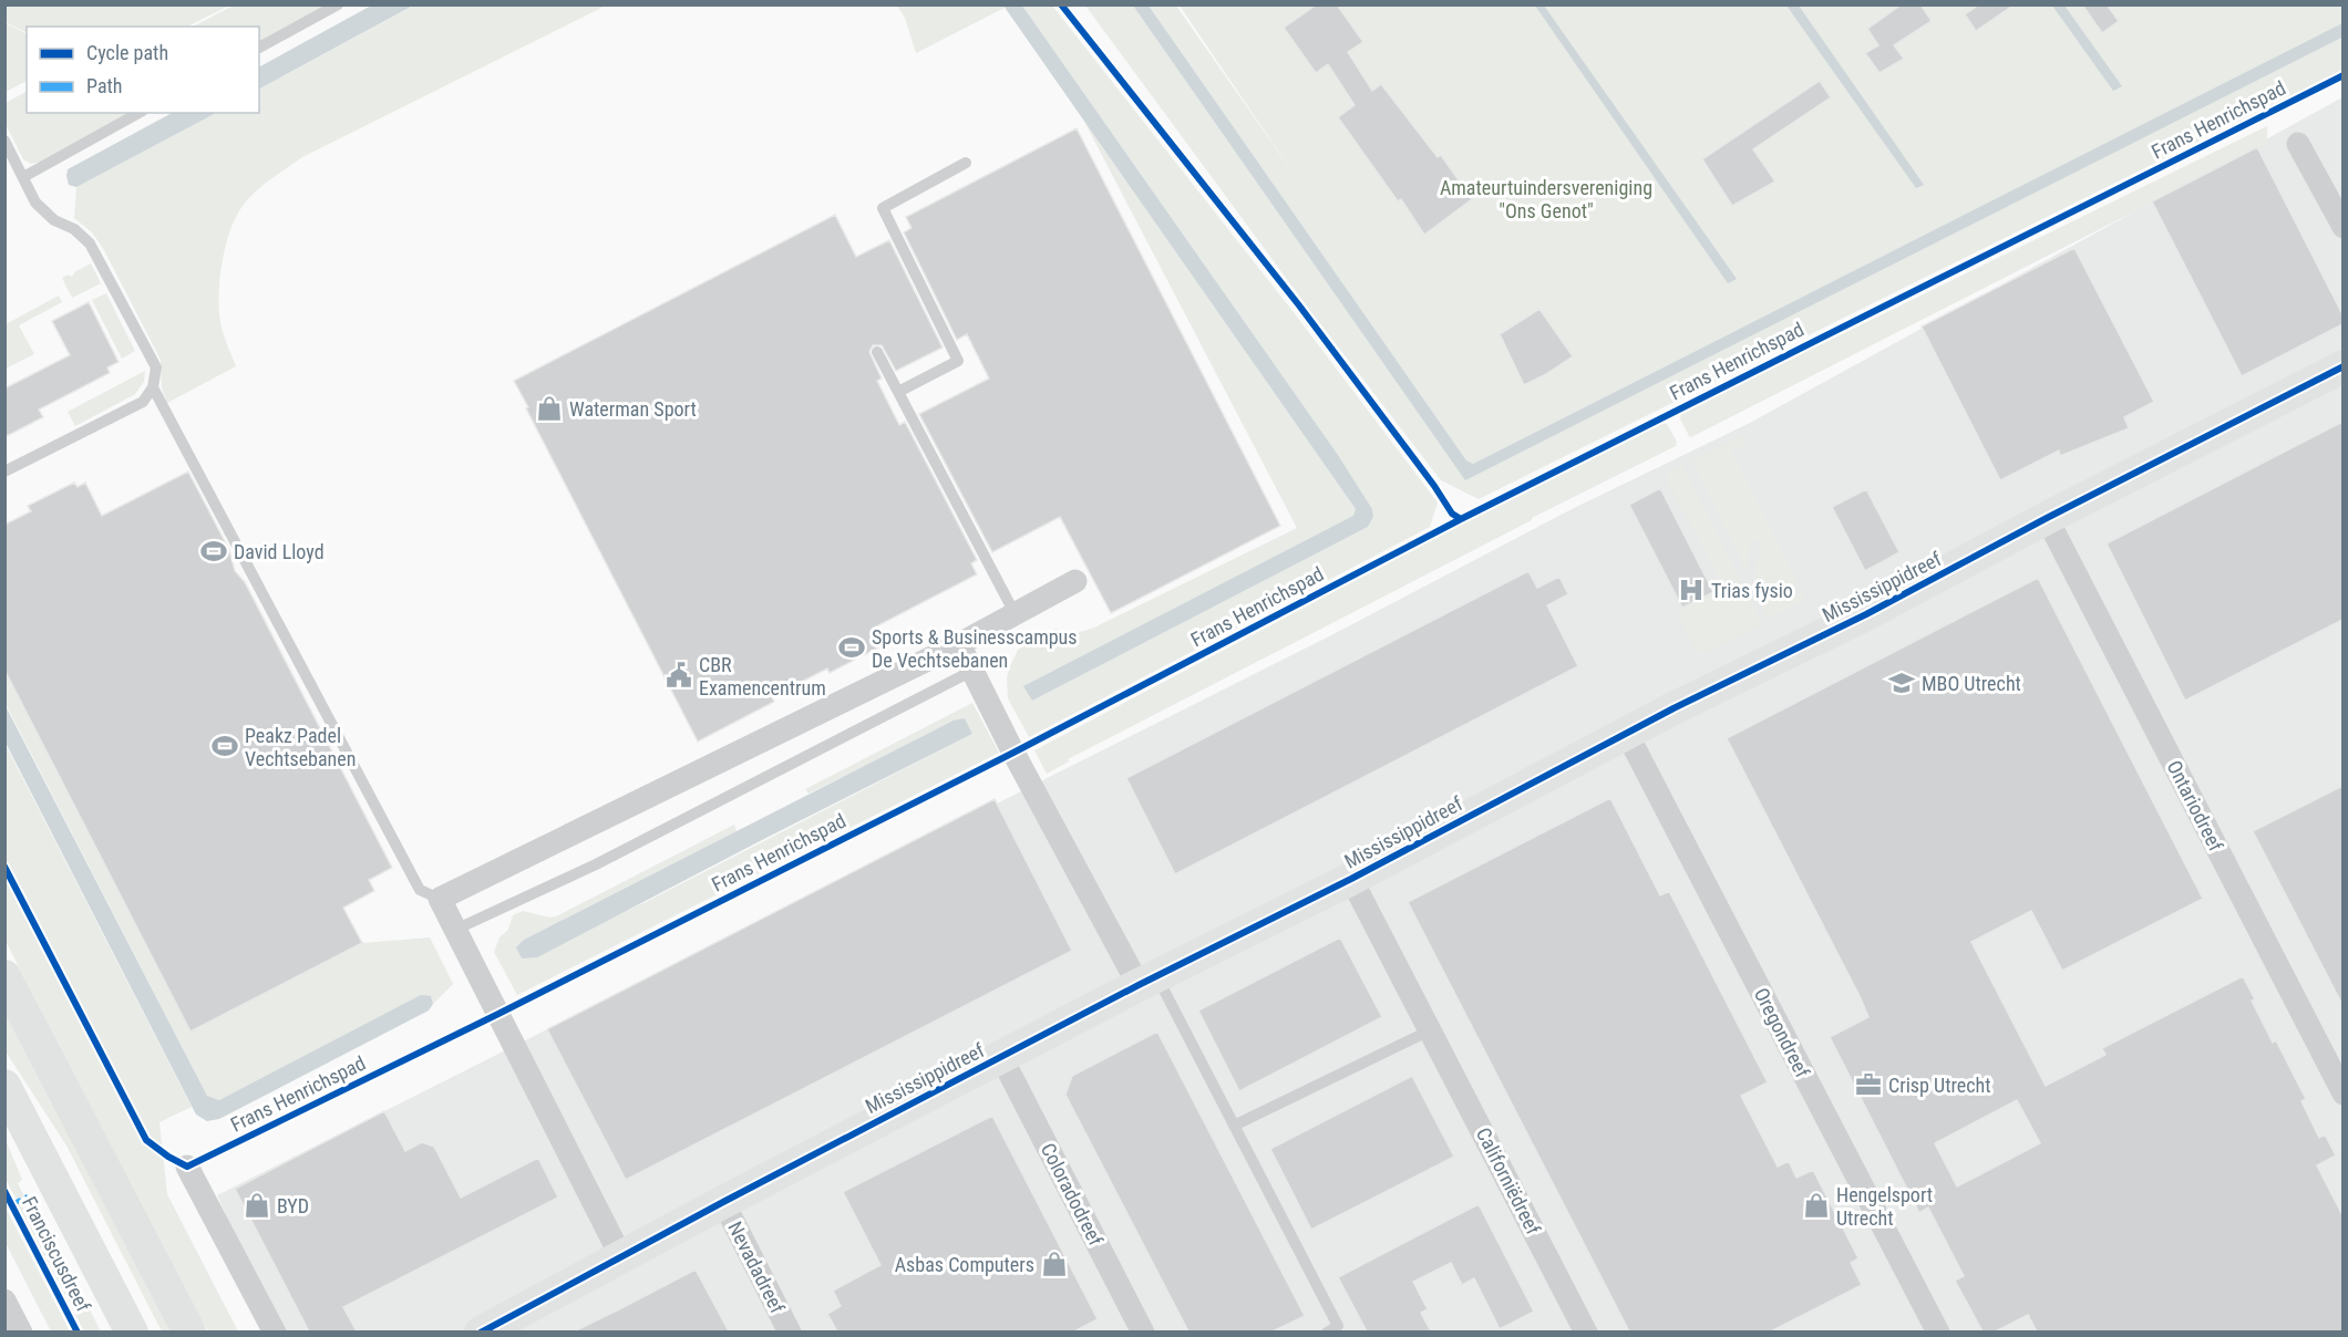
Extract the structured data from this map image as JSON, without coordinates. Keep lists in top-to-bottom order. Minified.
{"streets":{"street":["Mississippidreef","Ontariodreef","Oregondreef","Californiëdreef","Coloradodreef","Franciscusdreef","Nevadadreef"],"cycle path":["Frans Henrichspad"]},"crossings":[["Mississippidreef","Ontariodreef"],["Mississippidreef","Oregondreef"],["Mississippidreef","Californiëdreef"],["Mississippidreef","Coloradodreef"],["Mississippidreef","Nevadadreef"]],"parks":["Amateurtuindersvereniging \"Ons Genot\""],"places":{"shop":["Waterman Sport","BYD","Hengelsport Utrecht","Asbas Computers"],"sports":["David Lloyd","Sports & Businesscampus De Vechtsebanen","Peakz Padel Vechtsebanen"],"hospital":["Trias fysio"],"public building":["CBR Examencentrum"],"school or university":["MBO Utrecht"],"office":["Crisp Utrecht"]},"legend":["Cycle path","Path"]}
